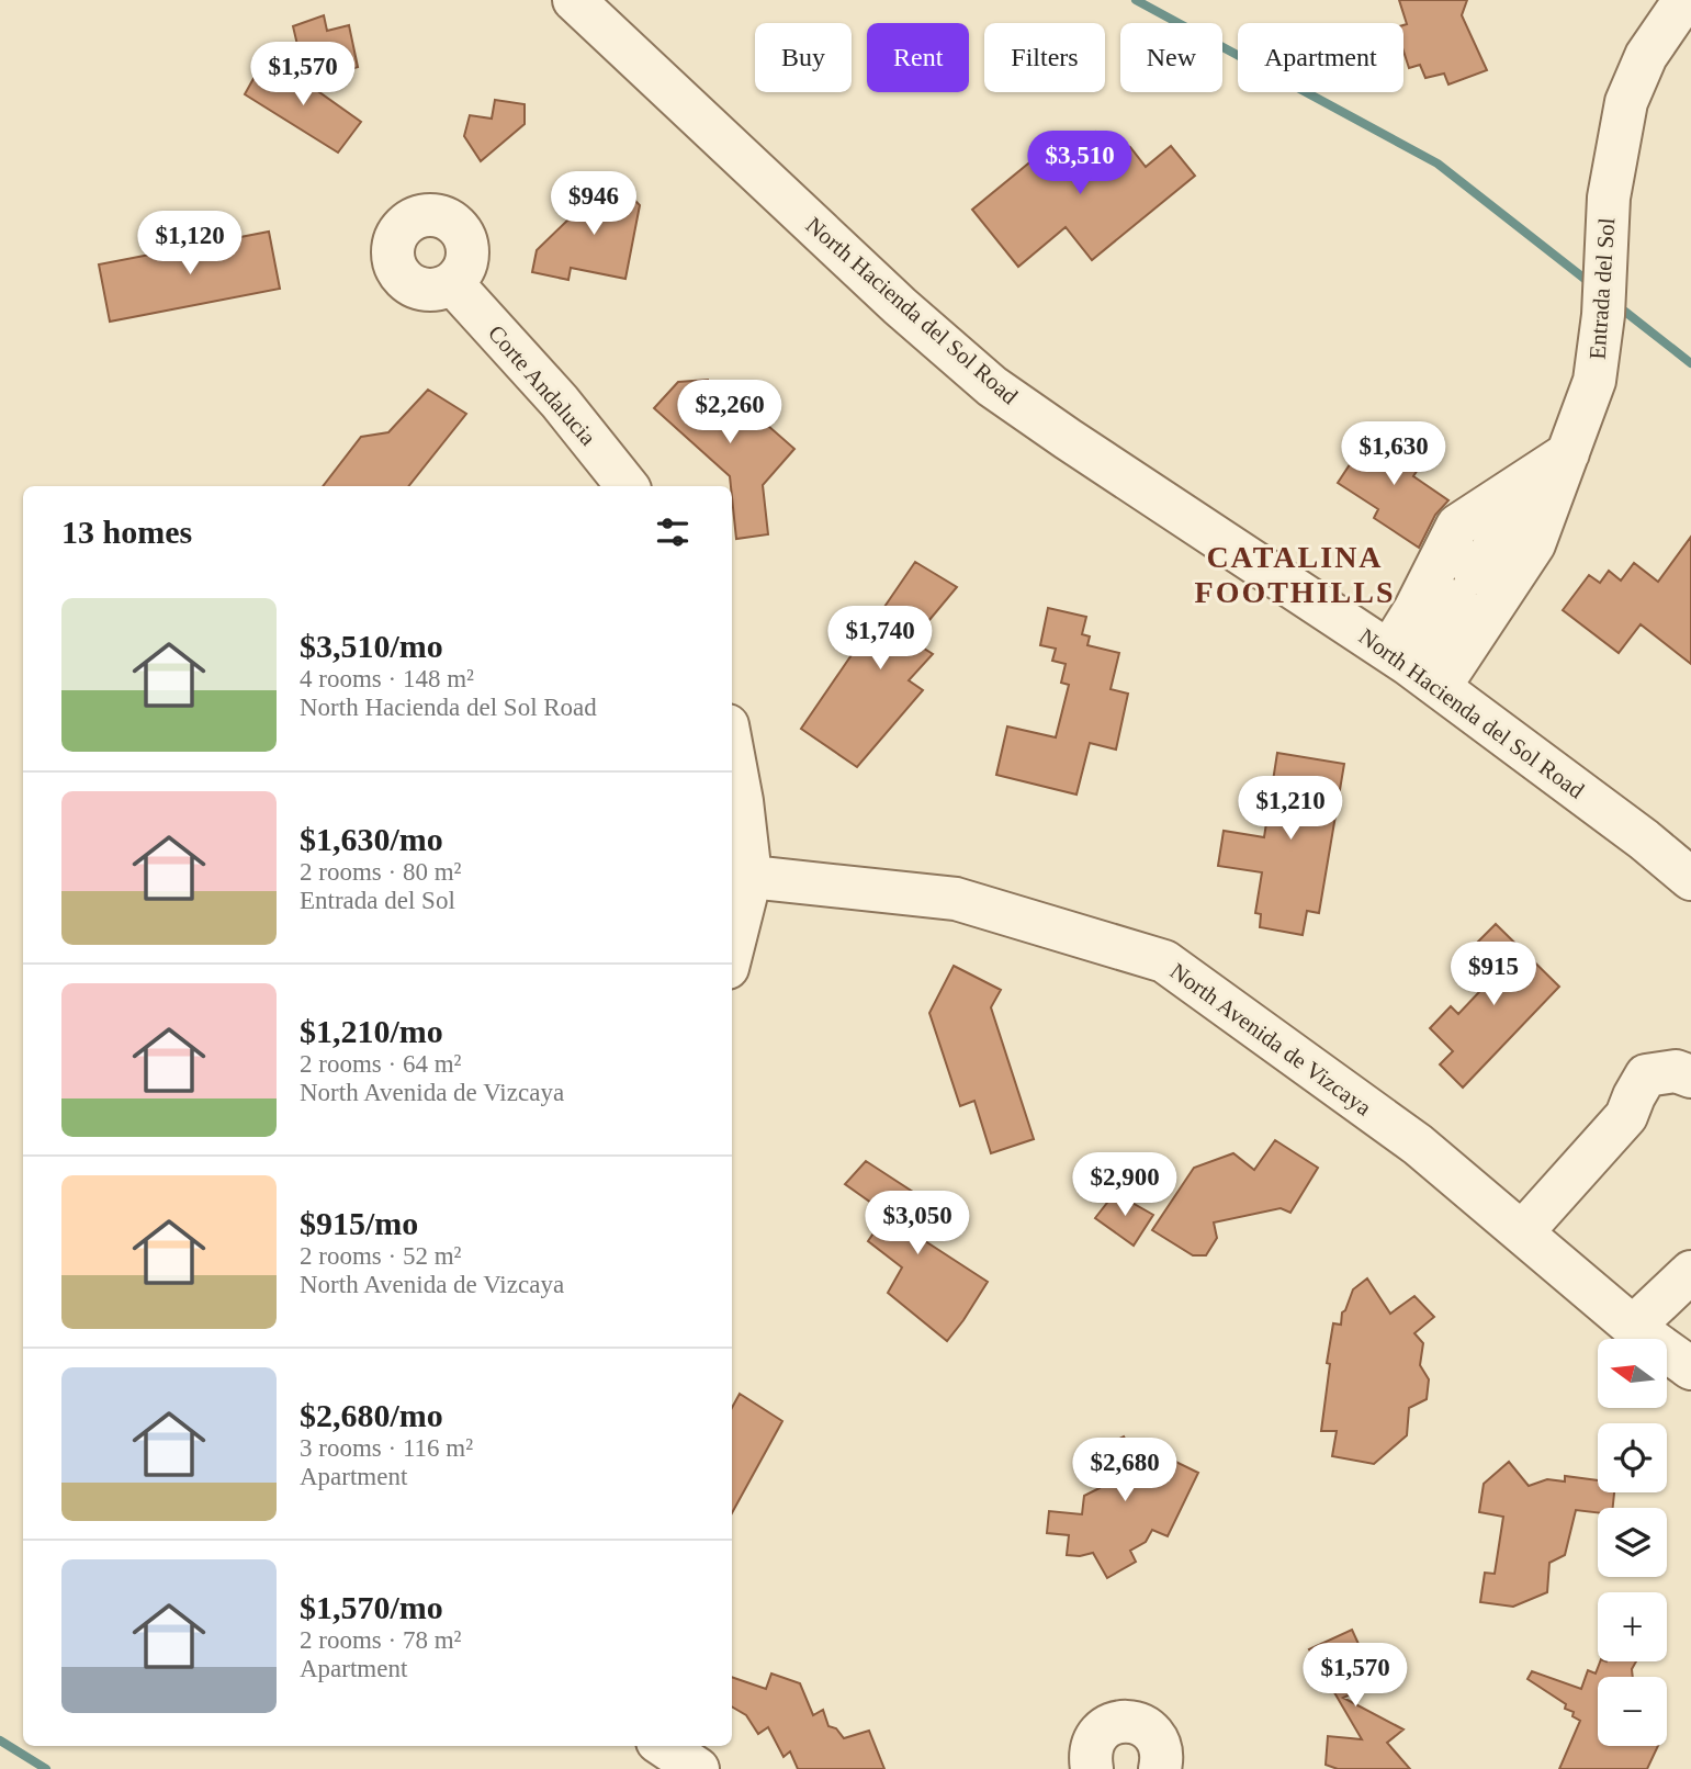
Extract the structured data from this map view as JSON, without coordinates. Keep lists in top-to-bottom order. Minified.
{"streets":{"street":["Entrada del Sol","North Hacienda del Sol Road","Corte Andalucia","North Avenida de Vizcaya"]},"crossings":[["Entrada del Sol","North Hacienda del Sol Road"]],"districts":["CATALINA FOOTHILLS"],"north":"left","page":{"chip":["Buy","Rent","Filters","New","Apartment"],"price":["$1,570","$3,510","$946","$1,120","$2,260","$1,630","$1,740","$1,210","$915","$2,900","$3,050","$2,680","$1,570"],"heading":"13 homes","list":[{"name":"$3,510/mo","note":"4 rooms · 148 m² · North Hacienda del Sol Road"},{"name":"$1,630/mo","note":"2 rooms · 80 m² · Entrada del Sol"},{"name":"$1,210/mo","note":"2 rooms · 64 m² · North Avenida de Vizcaya"},{"name":"$915/mo","note":"2 rooms · 52 m² · North Avenida de Vizcaya"},{"name":"$2,680/mo","note":"3 rooms · 116 m² · Apartment"},{"name":"$1,570/mo","note":"2 rooms · 78 m² · Apartment"}],"map_buttons":["+","−"]}}
